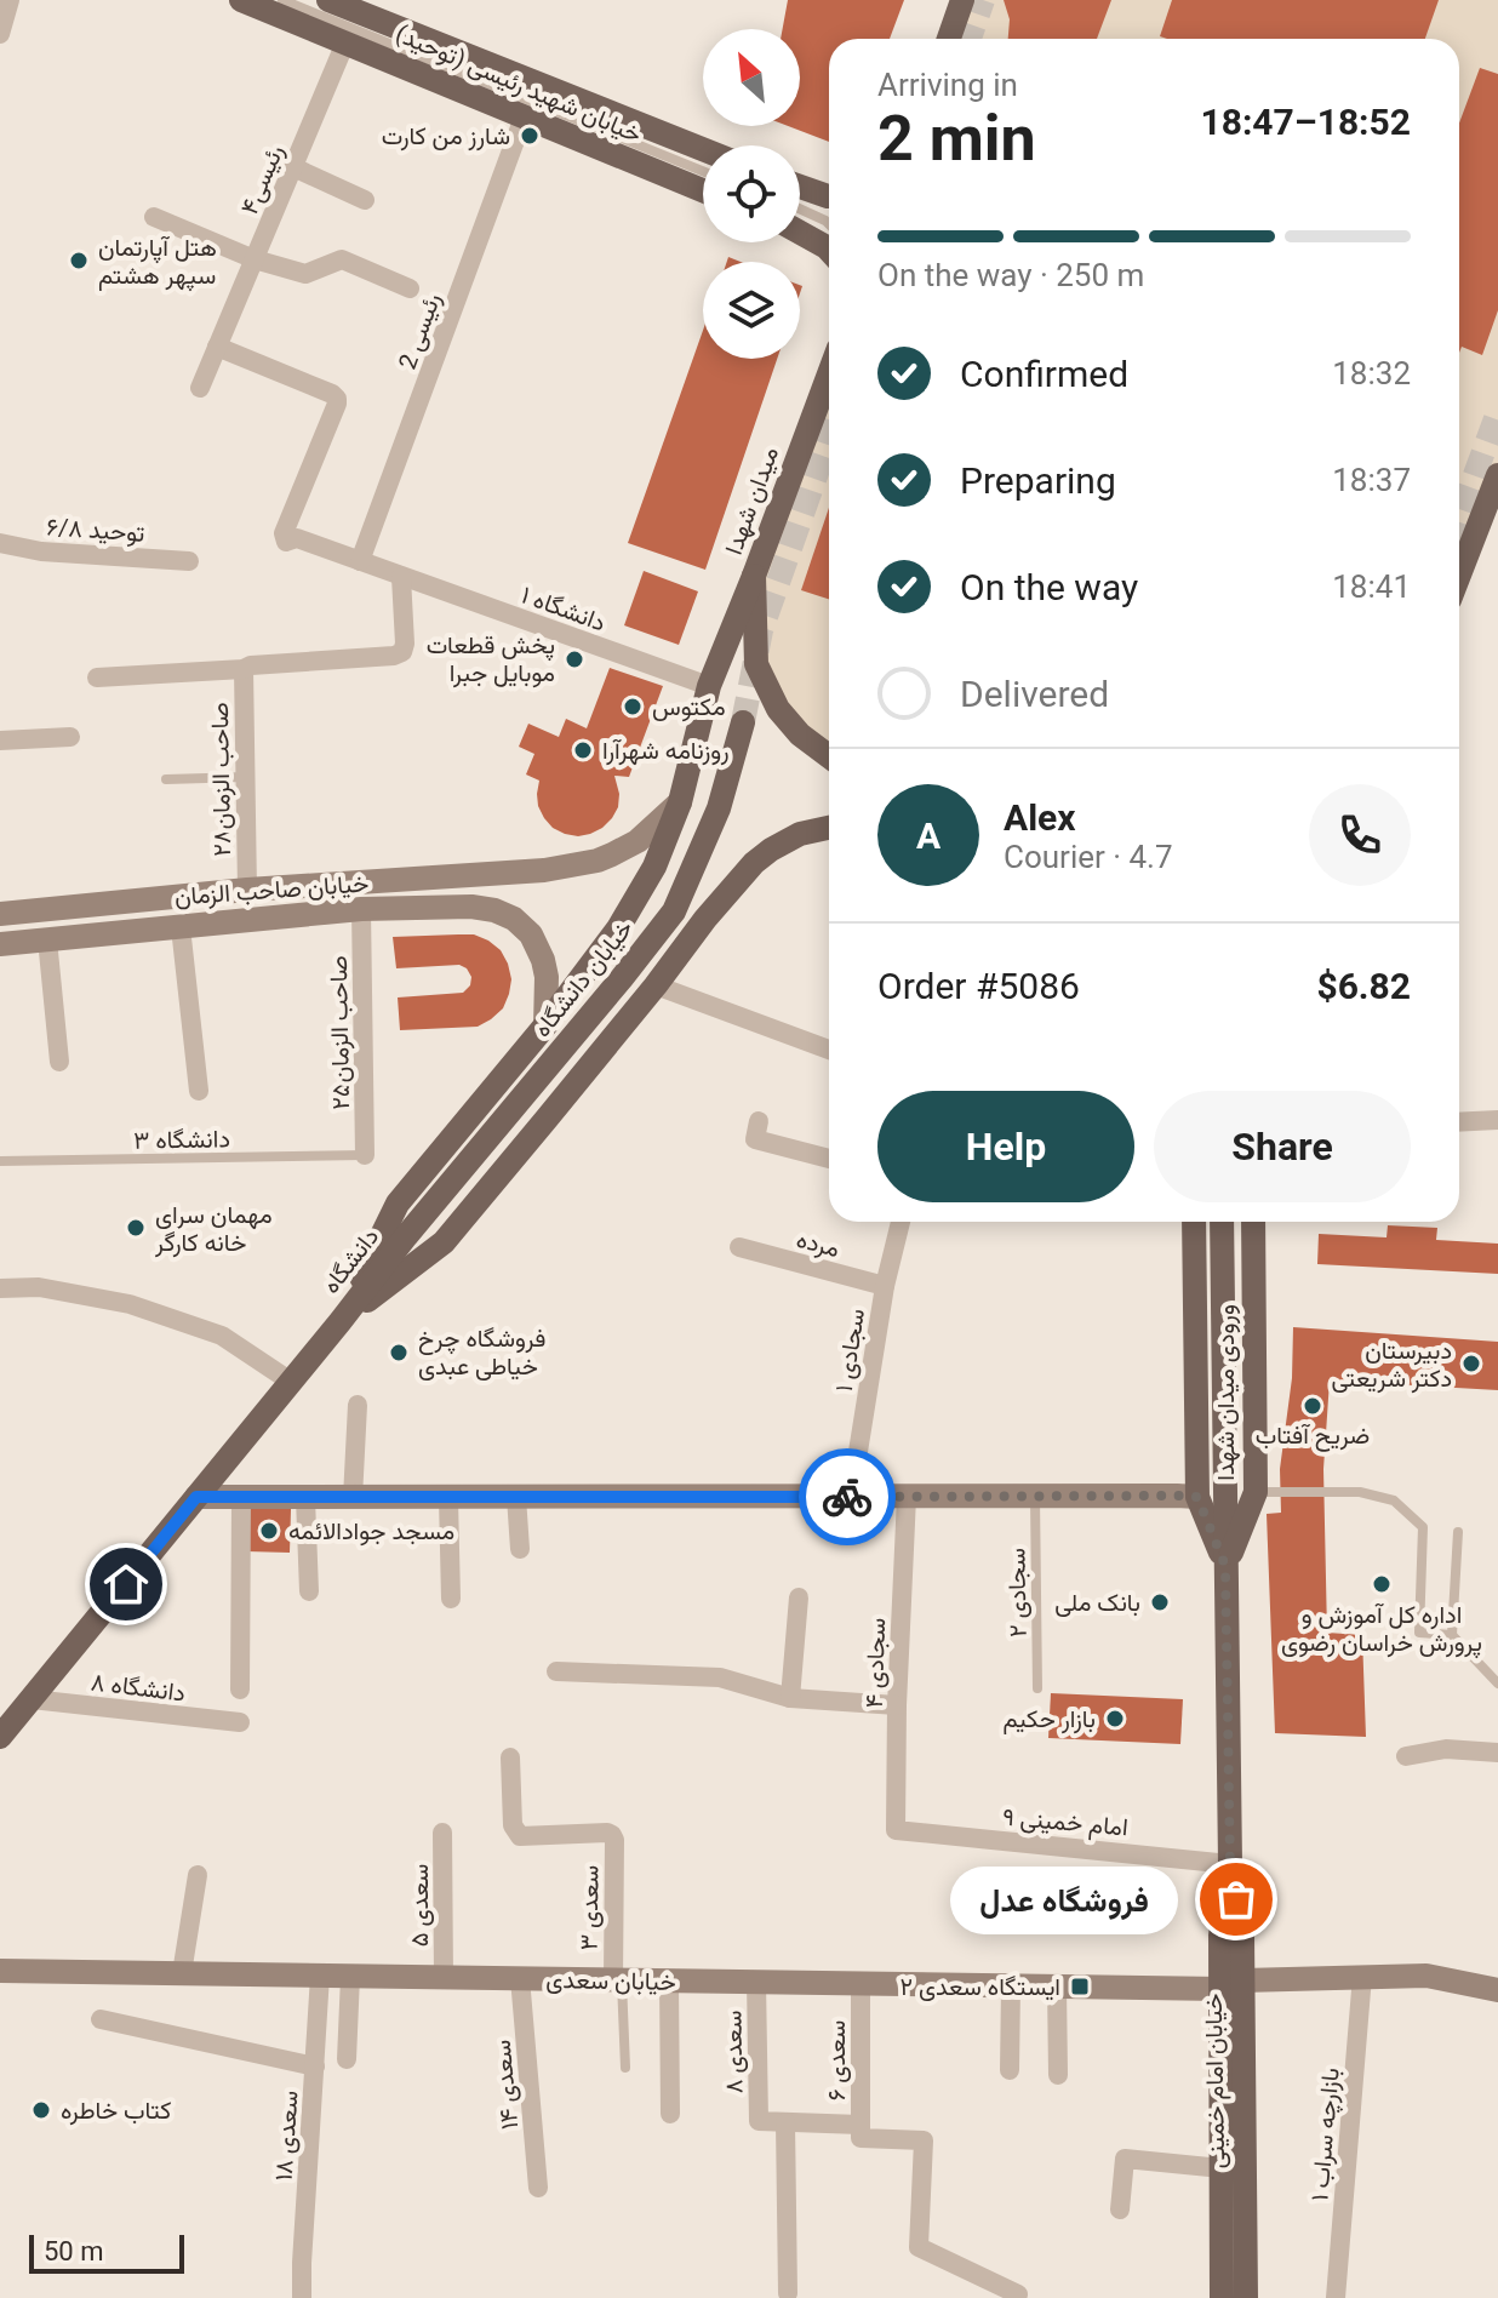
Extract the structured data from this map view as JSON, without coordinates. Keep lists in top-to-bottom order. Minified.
{"streets":{"main road":["خیابان شهید رئیسی (توحید)","میدان شهدا","خیابان صاحب الزمان","خیابان دانشگاه","دانشگاه","ورودی میدان شهدا","خیابان سعدی","خیابان امام خمینی"],"street":["رئیسی۴","رئیسی 2","توحید ۶/۸","دانشگاه ۱","صاحب الزمان۲۸","صاحب الزمان۲۵","مرده","سجادی ۱","سجادی ۴","دانشگاه ۸","امام خمینی ۹","سعدی ۵","سعدی ۳","سعدی ۸","سعدی ۶","سعدی ۱۴","بازارچه سراب ۱","سعدی ۱۸"],"lane":["دانشگاه ۳","سجادی ۲"]},"crossings":[["خیابان شهید رئیسی (توحید)","رئیسی۴"],["خیابان شهید رئیسی (توحید)","رئیسی 2"],["رئیسی۴","دانشگاه ۱"],["رئیسی 2","دانشگاه ۱"],["صاحب الزمان۲۸","خیابان صاحب الزمان"],["خیابان دانشگاه","دانشگاه"],["صاحب الزمان۲۵","دانشگاه ۳"],["مرده","سجادی ۱"],["ورودی میدان شهدا","خیابان امام خمینی"],["سجادی ۴","امام خمینی ۹"],["امام خمینی ۹","خیابان امام خمینی"],["سعدی ۵","خیابان سعدی"],["سعدی ۳","خیابان سعدی"],["خیابان سعدی","سعدی ۸"],["خیابان سعدی","سعدی ۶"],["خیابان سعدی","خیابان امام خمینی"],["خیابان سعدی","سعدی ۱۴"],["خیابان سعدی","بازارچه سراب ۱"],["خیابان سعدی","سعدی ۱۸"]],"places":{"other":["شارز من کارت","هتل آپارتمان سپهر هشتم","پخش قطعات موبایل جبرا","مکتوس","روزنامه شهرآرا","مهمان سرای خانه کارگر","فروشگاه چرخ خیاطی عبدی","دبیرستان دکتر شریعتی","ضریح آفتاب","مسجد جوادالائمه","اداره کل آموزش و پرورش خراسان رضوی","بانک ملی","بازار حکیم","فروشگاه عدل","کتاب خاطره"],"transit":["ایستگاه سعدی ۲"]},"scale_bar":"50 m","north":"top left","page":{"heading":["2 min","Arriving in","18:47–18:52"],"panel":["Alex","Courier · 4.7","Order #5086","$6.82"],"bar":"On the way · 250 m","list":[["Confirmed","18:32"],["Preparing","18:37"],["On the way","18:41"],"Delivered"],"round":"A","buttons":["Help","Share"],"bubble":"فروشگاه عدل","scale":"50 m"}}
